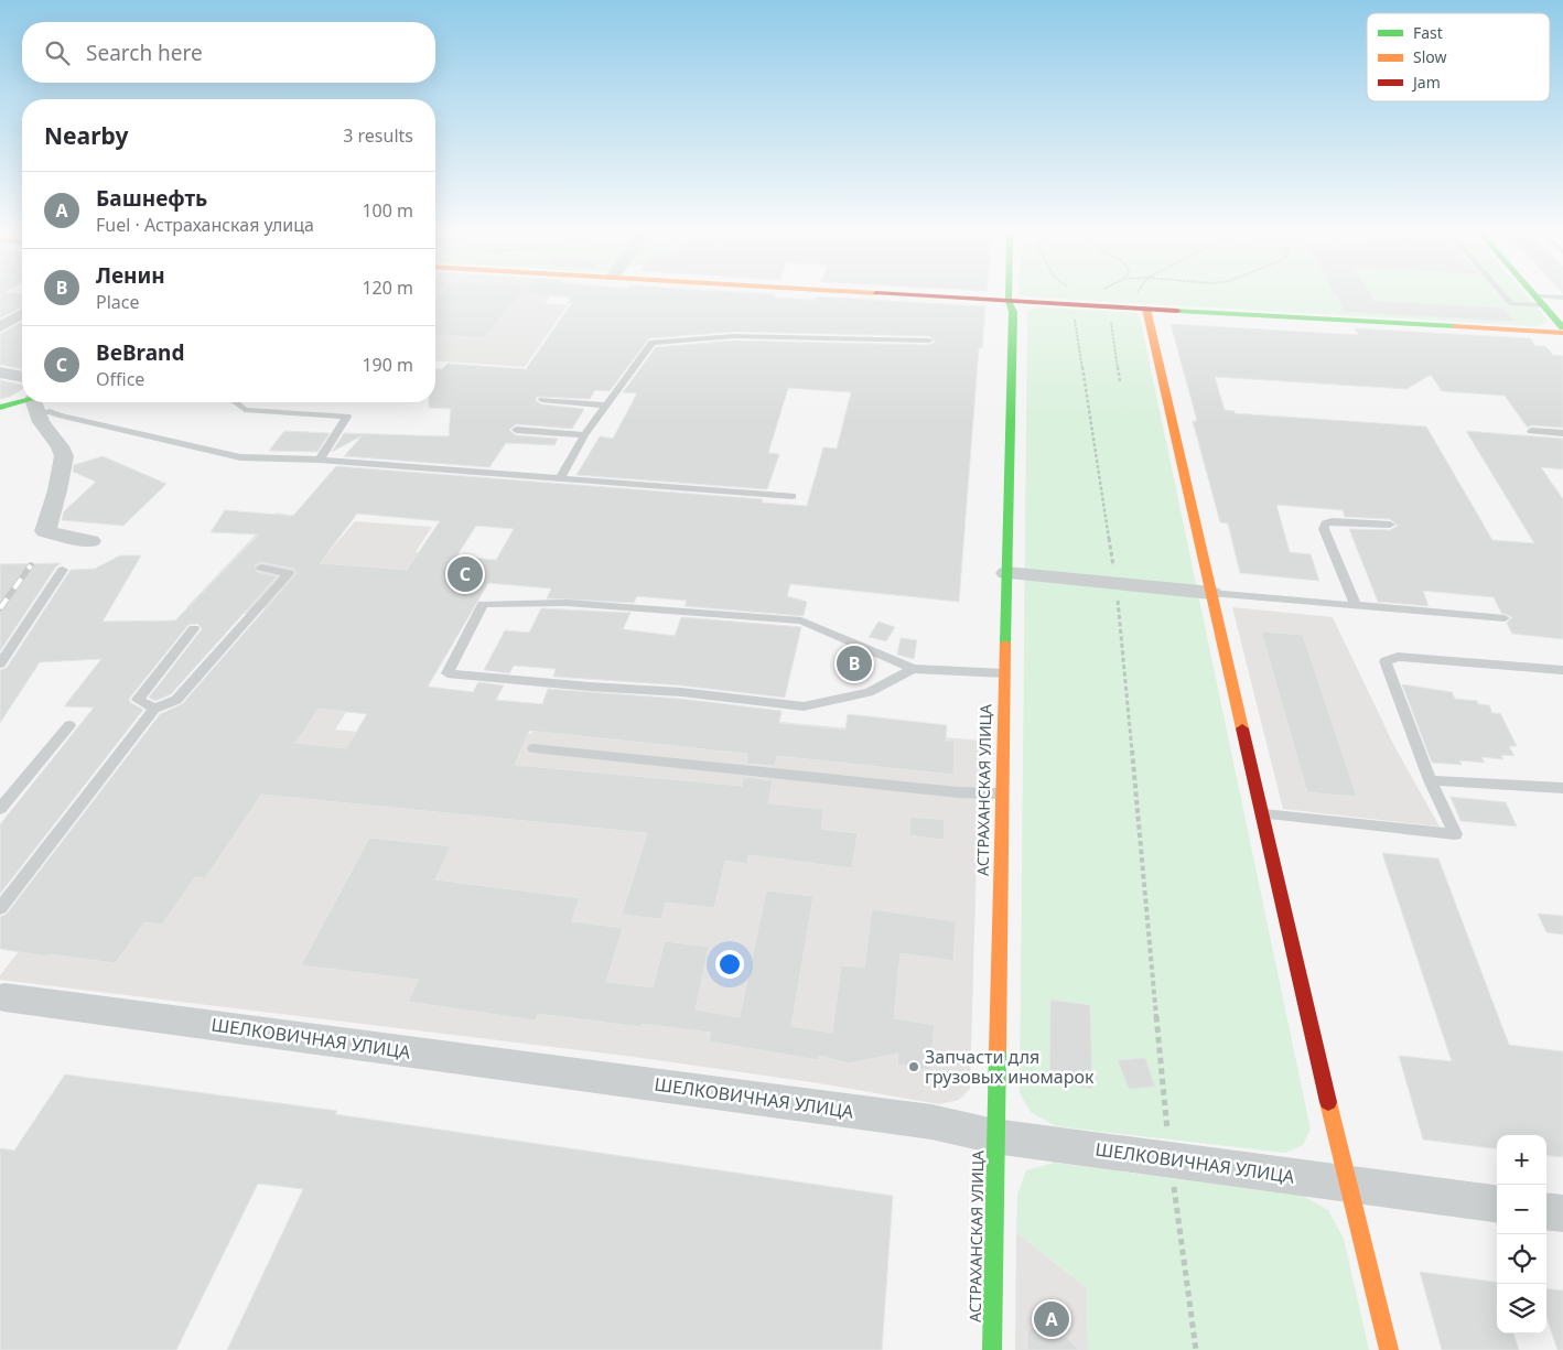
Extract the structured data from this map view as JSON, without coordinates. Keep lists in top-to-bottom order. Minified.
{"streets":{"main road":["АСТРАХАНСКАЯ УЛИЦА"],"street":["ШЕЛКОВИЧНАЯ УЛИЦА"]},"crossings":[["АСТРАХАНСКАЯ УЛИЦА","ШЕЛКОВИЧНАЯ УЛИЦА"]],"places":["Запчасти для грузовых иномарок"],"legend":["Fast","Slow","Jam"],"page":{"search":"Search here","heading":["Nearby","3 results"],"list":[{"mark":"A","name":"Башнефть","note":"Fuel · Астраханская улица","value":"100 m"},{"mark":"B","name":"Ленин","note":"Place","value":"120 m"},{"mark":"C","name":"BeBrand","note":"Office","value":"190 m"}],"pins":["C","B","A"],"map_buttons":["+","−"]}}
